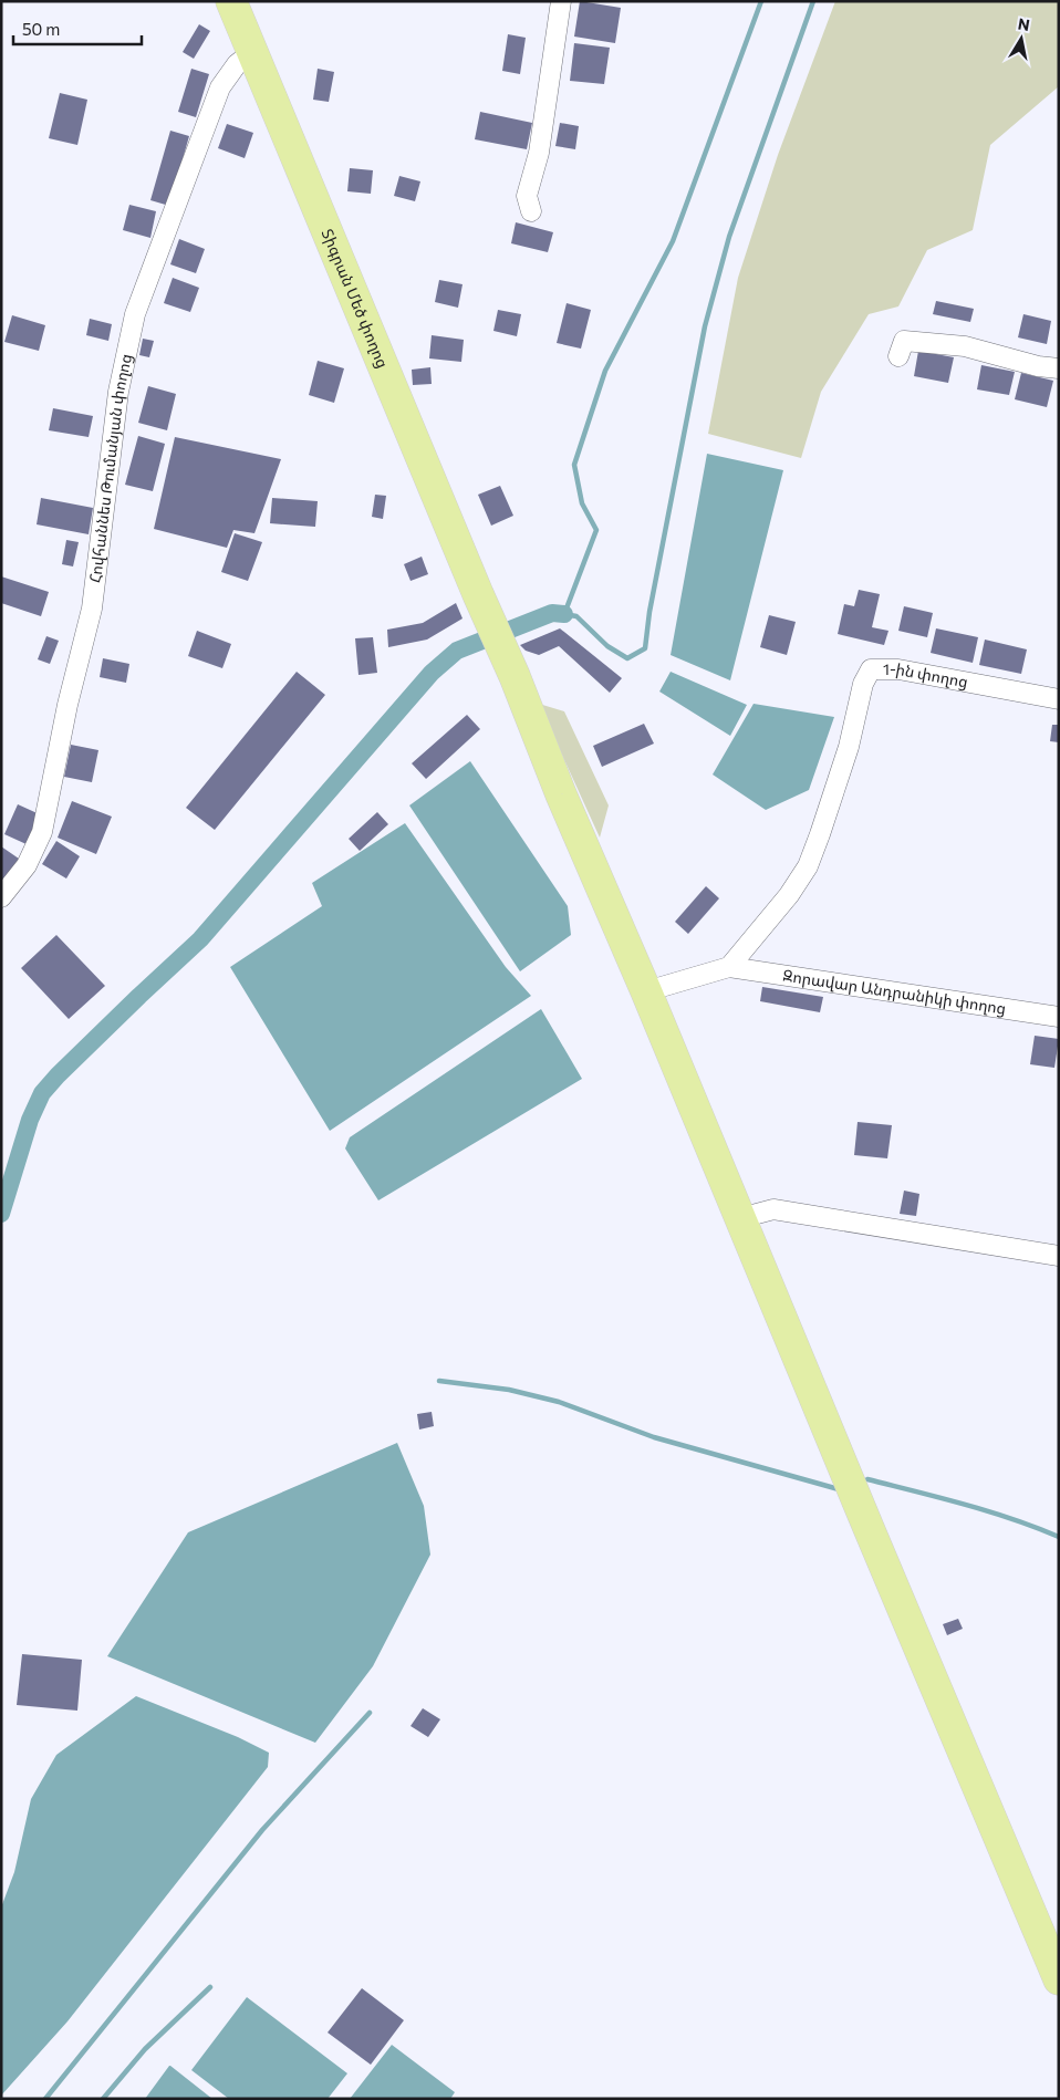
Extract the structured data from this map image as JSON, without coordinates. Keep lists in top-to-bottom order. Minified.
{"streets":{"main road":["Տիգրան Մեծ փողոց"],"street":["Հովհաննես Թումանյան փողոց","1-ին փողոց","Զորավար Անդրանիկի փողոց"]},"crossings":[["Տիգրան Մեծ փողոց","Հովհաննես Թումանյան փողոց"],["1-ին փողոց","Զորավար Անդրանիկի փողոց"]],"scale_bar":"50 m","north":"top"}
